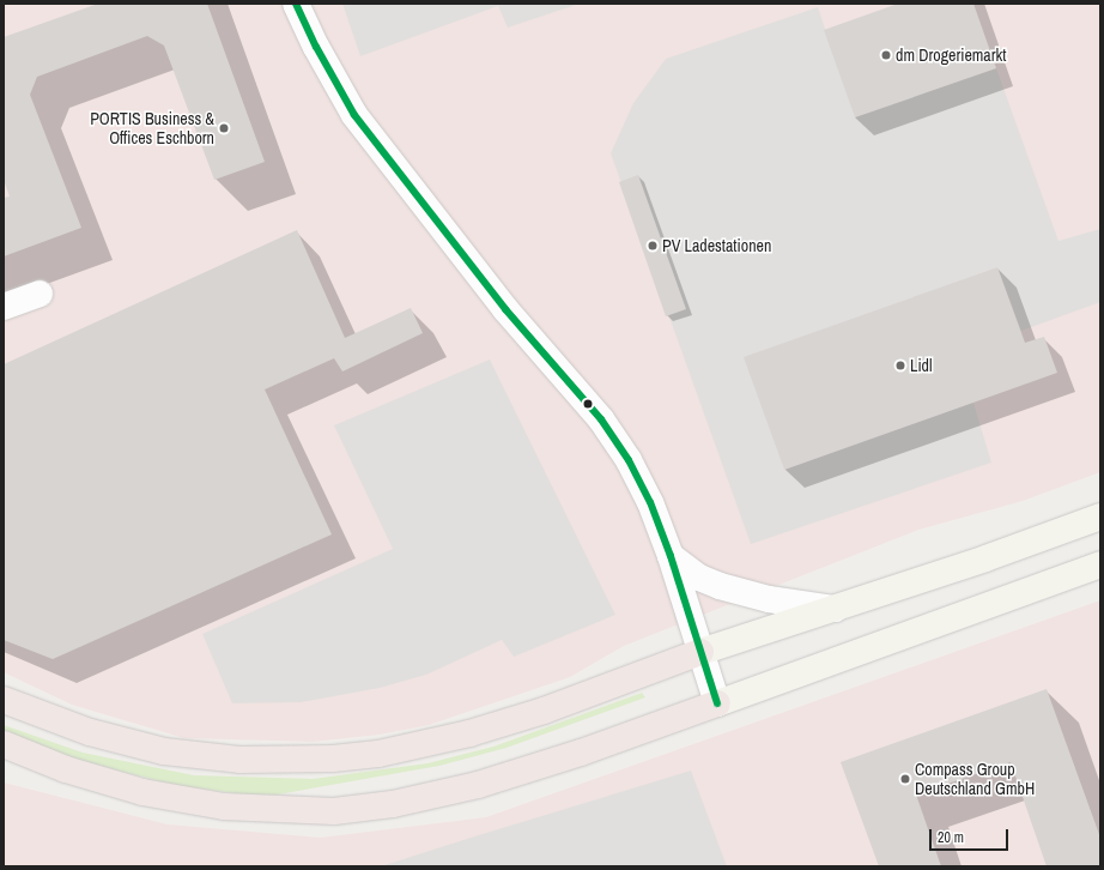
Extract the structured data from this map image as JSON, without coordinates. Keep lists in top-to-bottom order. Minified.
{"places":["dm Drogeriemarkt","PORTIS Business & Offices Eschborn","PV Ladestationen","Lidl","Compass Group Deutschland GmbH"],"scale_bar":"20 m"}
